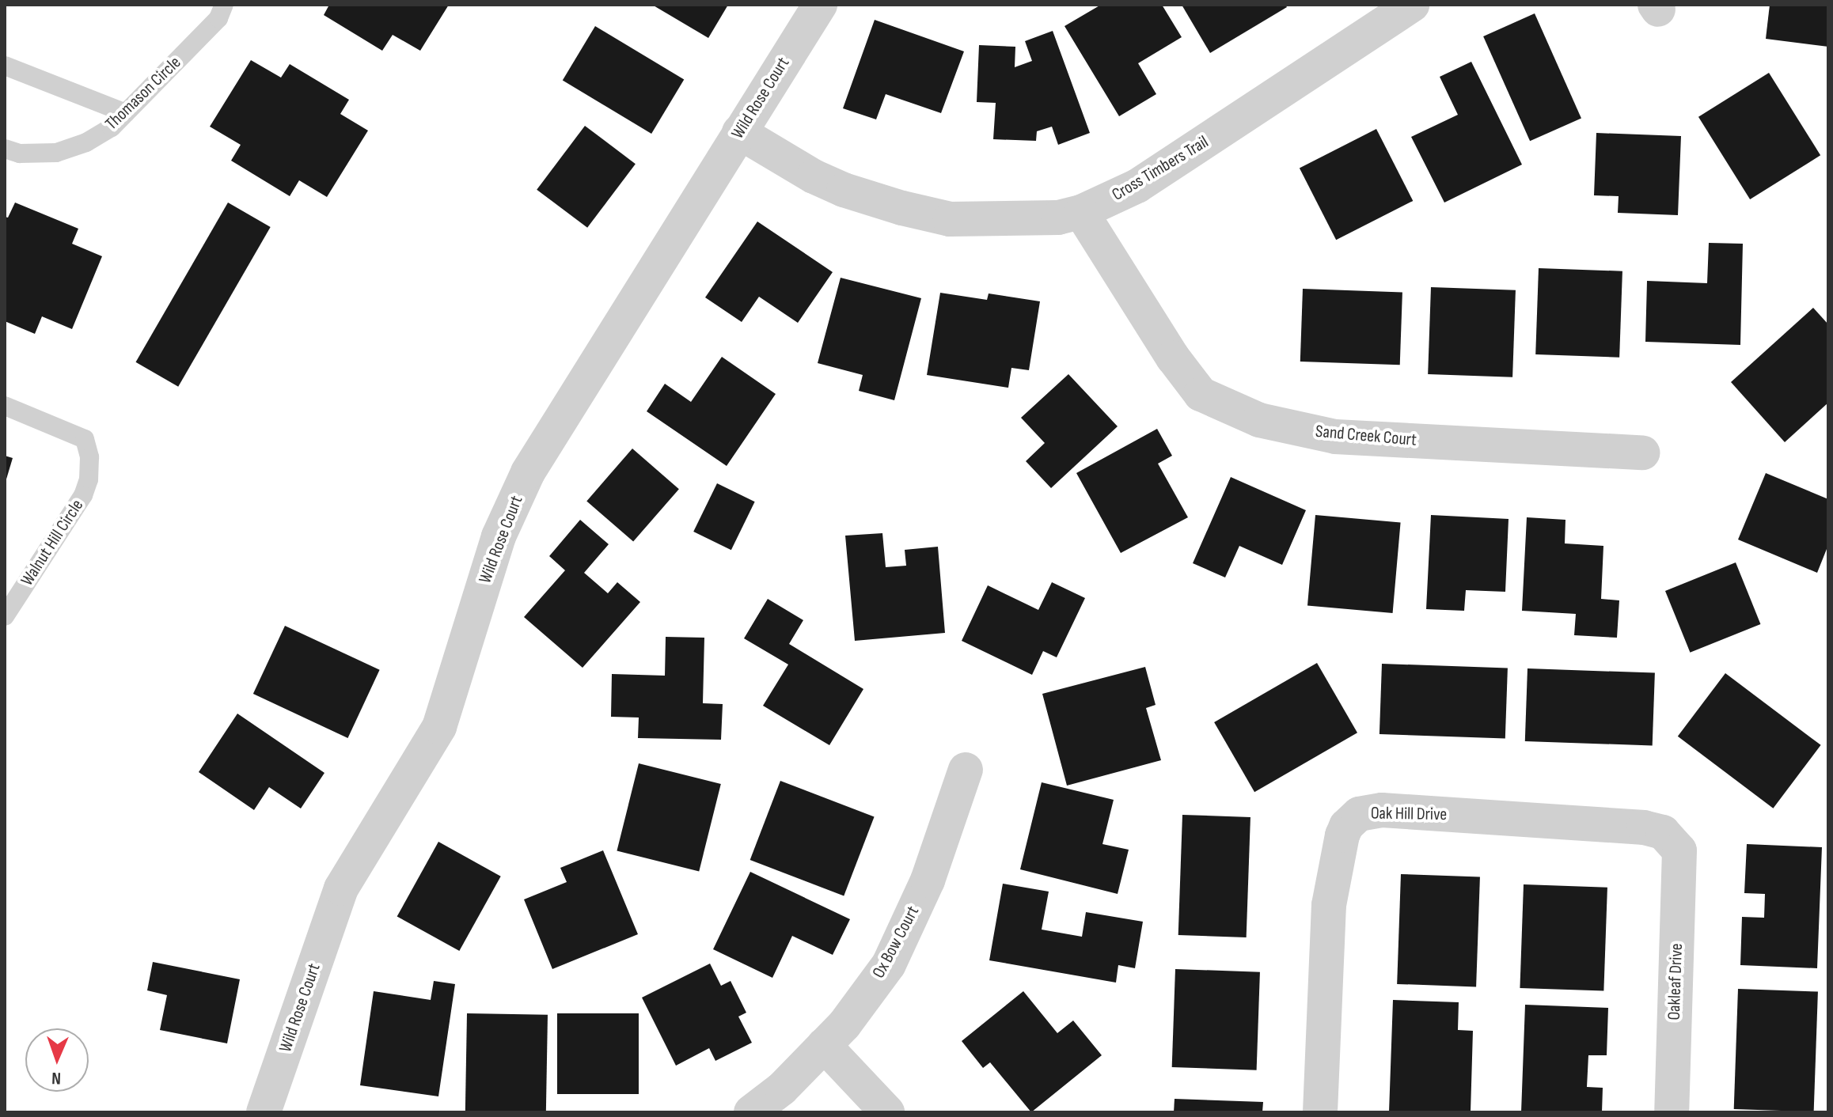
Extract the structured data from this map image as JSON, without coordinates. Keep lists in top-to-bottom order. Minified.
{"streets":{"street":["Wild Rose Court","Cross Timbers Trail","Sand Creek Court","Oak Hill Drive","Ox Bow Court","Oakleaf Drive"],"lane":["Thomason Circle","Walnut Hill Circle"]},"crossings":[["Wild Rose Court","Cross Timbers Trail"],["Cross Timbers Trail","Sand Creek Court"],["Oak Hill Drive","Oakleaf Drive"]],"north":"bottom"}
